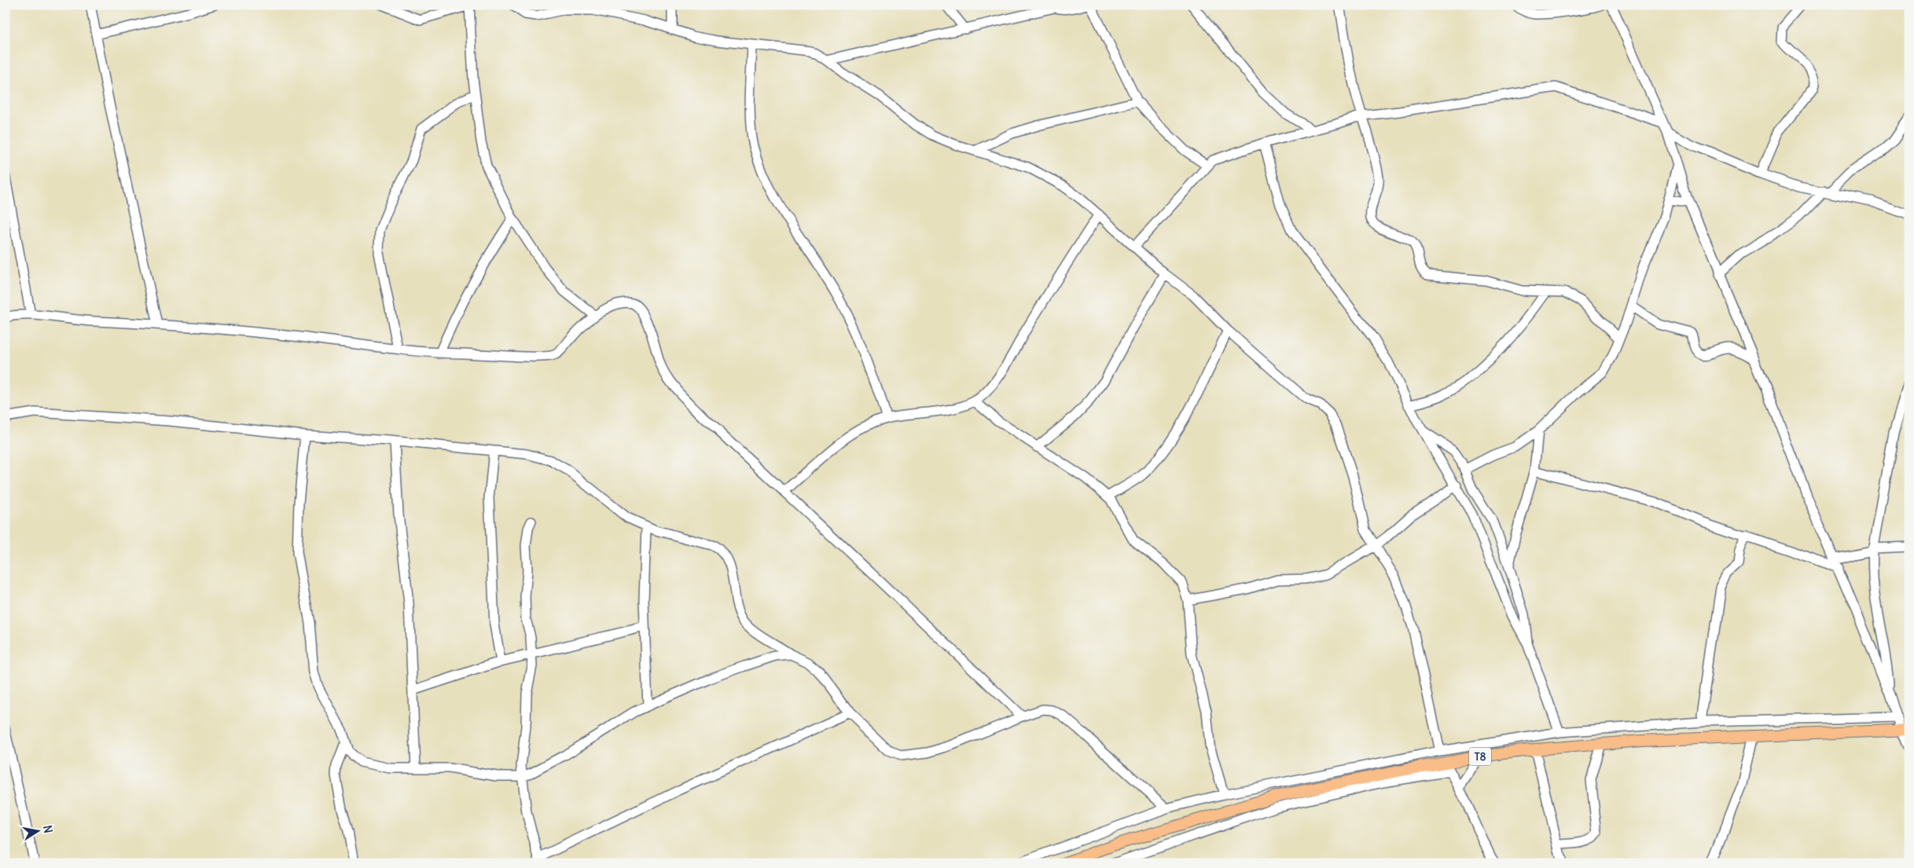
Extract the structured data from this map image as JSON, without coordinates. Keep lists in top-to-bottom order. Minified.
{"streets":{"main road":["T8"]},"north":"right"}
